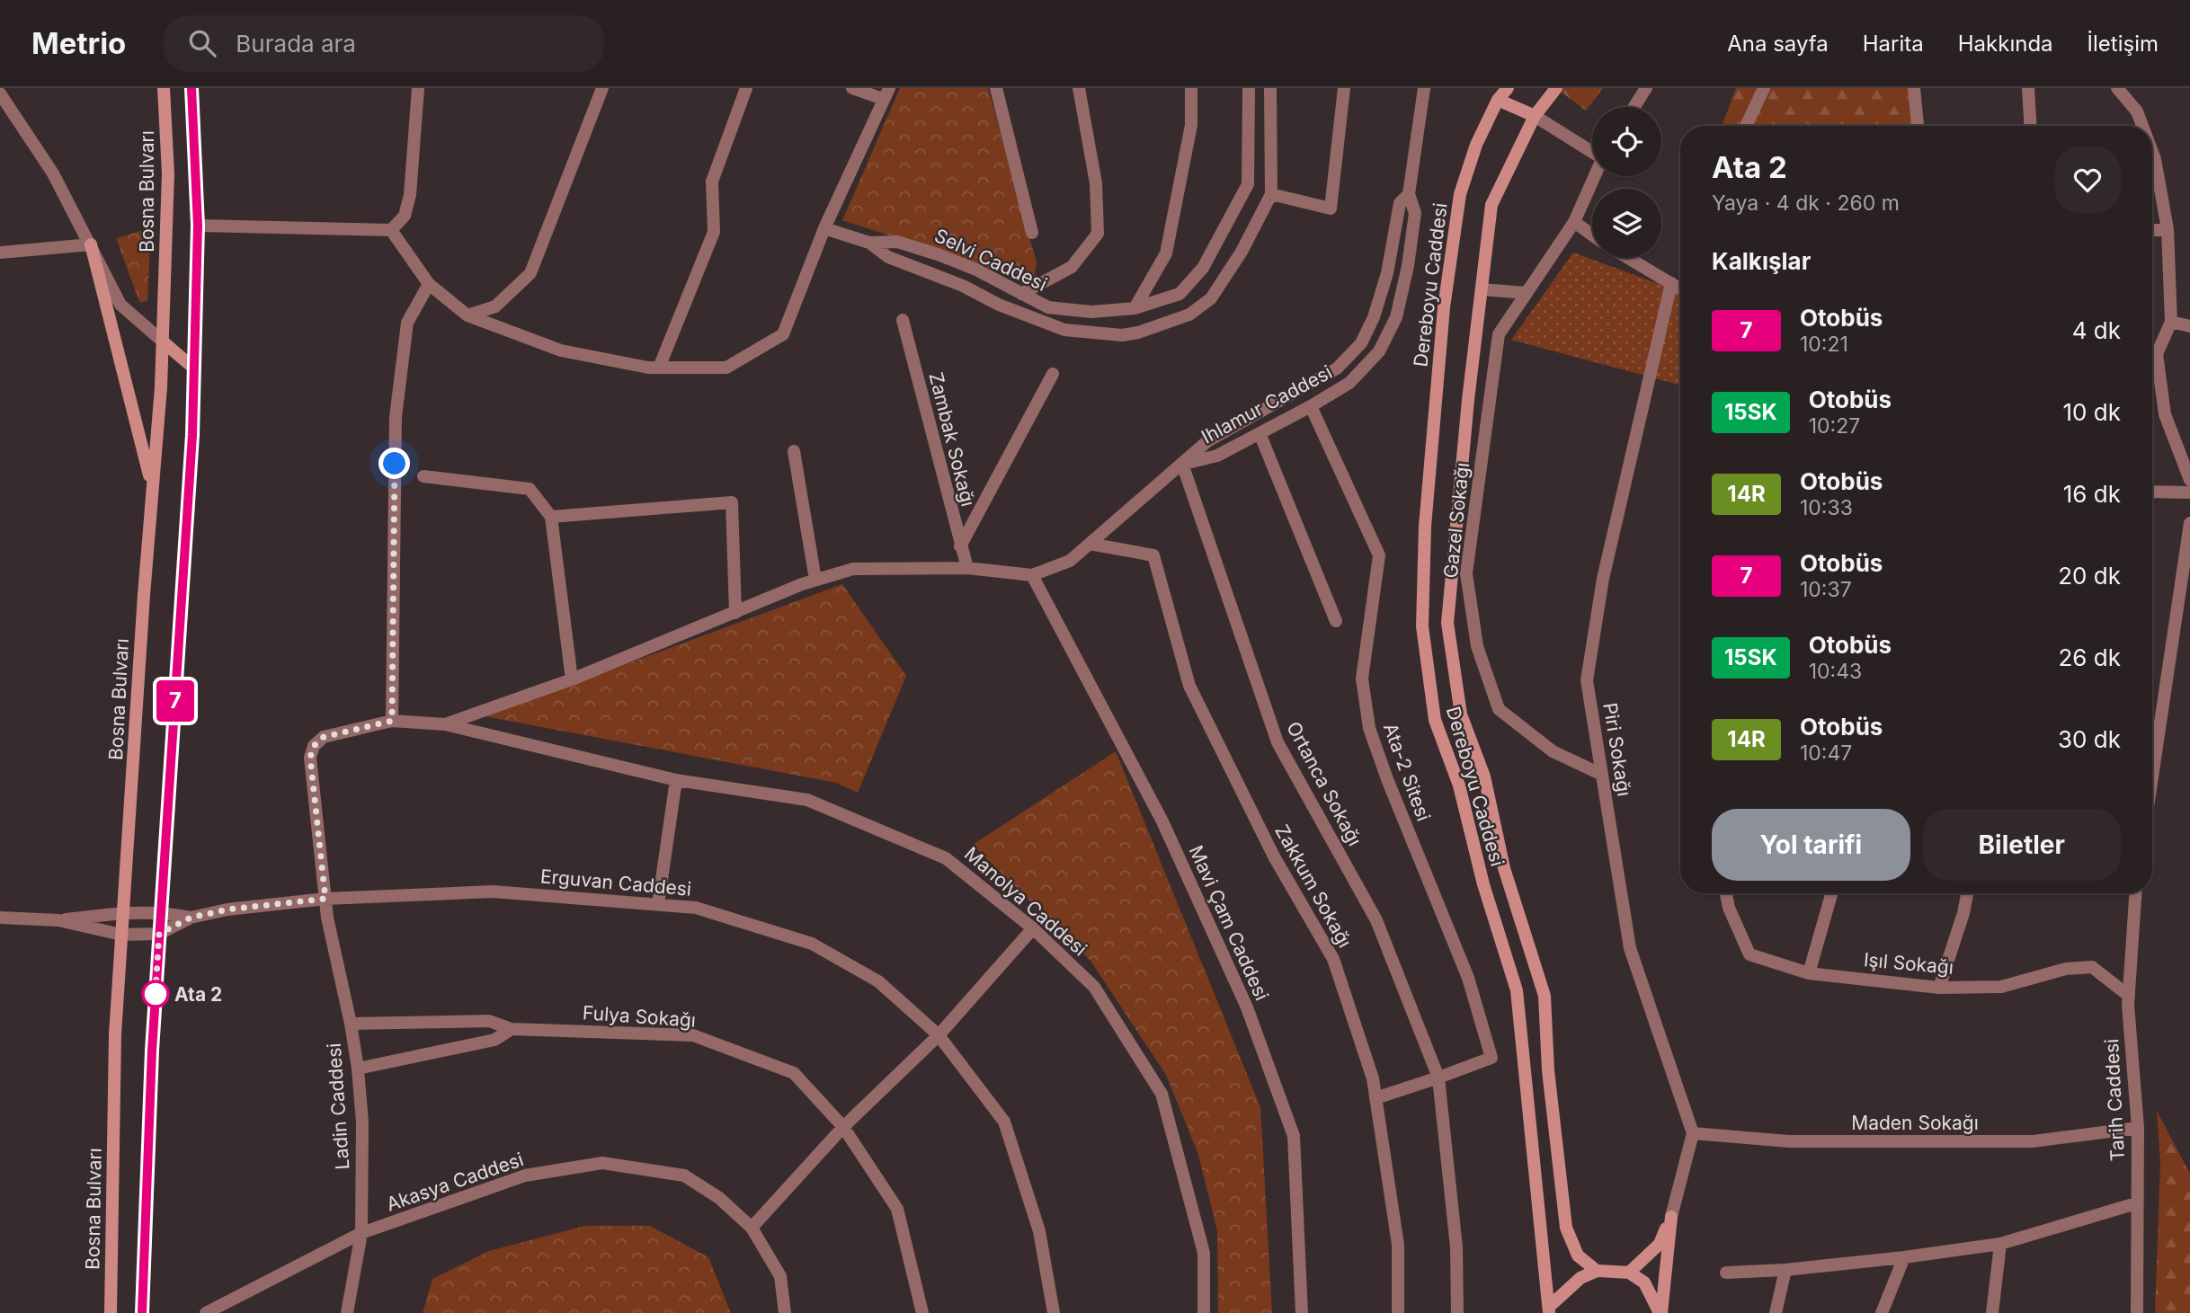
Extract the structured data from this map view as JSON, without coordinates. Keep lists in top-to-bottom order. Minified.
{"streets":{"main road":["Bosna Bulvarı","Dereboyu Caddesi"],"street":["Selvi Caddesi","Ihlamur Caddesi","Zambak Sokağı","Gazel Sokağı","Piri Sokağı","Ata-2 Sitesi","Ortanca Sokağı","Erguvan Caddesi","Zakkum Sokağı","Manolya Caddesi","Mavi Çam Caddesi","Işıl Sokağı","Fulya Sokağı","Tarih Caddesi","Ladin Caddesi","Maden Sokağı","Akasya Caddesi"]},"crossings":[["Ihlamur Caddesi","Ata-2 Sitesi"],["Ihlamur Caddesi","Ortanca Sokağı"],["Ihlamur Caddesi","Zakkum Sokağı"],["Ihlamur Caddesi","Mavi Çam Caddesi"],["Gazel Sokağı","Piri Sokağı"],["Piri Sokağı","Maden Sokağı"],["Ata-2 Sitesi","Ortanca Sokağı"],["Ata-2 Sitesi","Zakkum Sokağı"],["Erguvan Caddesi","Ladin Caddesi"],["Işıl Sokağı","Tarih Caddesi"],["Fulya Sokağı","Ladin Caddesi"],["Tarih Caddesi","Maden Sokağı"],["Ladin Caddesi","Akasya Caddesi"]],"places":["Ata 2"],"lines":["bus line 7"],"page":{"header":"Metrio","search":"Burada ara","nav":["Ana sayfa","Harita","Hakkında","İletişim"],"on_map":"7","heading":[["Ata 2","Yaya · 4 dk · 260 m"],"Kalkışlar"],"list":[{"mark":"7","name":"Otobüs","note":"10:21","value":"4 dk"},{"mark":"15SK","name":"Otobüs","note":"10:27","value":"10 dk"},{"mark":"14R","name":"Otobüs","note":"10:33","value":"16 dk"},{"mark":"7","name":"Otobüs","note":"10:37","value":"20 dk"},{"mark":"15SK","name":"Otobüs","note":"10:43","value":"26 dk"},{"mark":"14R","name":"Otobüs","note":"10:47","value":"30 dk"}],"buttons":["Yol tarifi","Biletler"]}}
